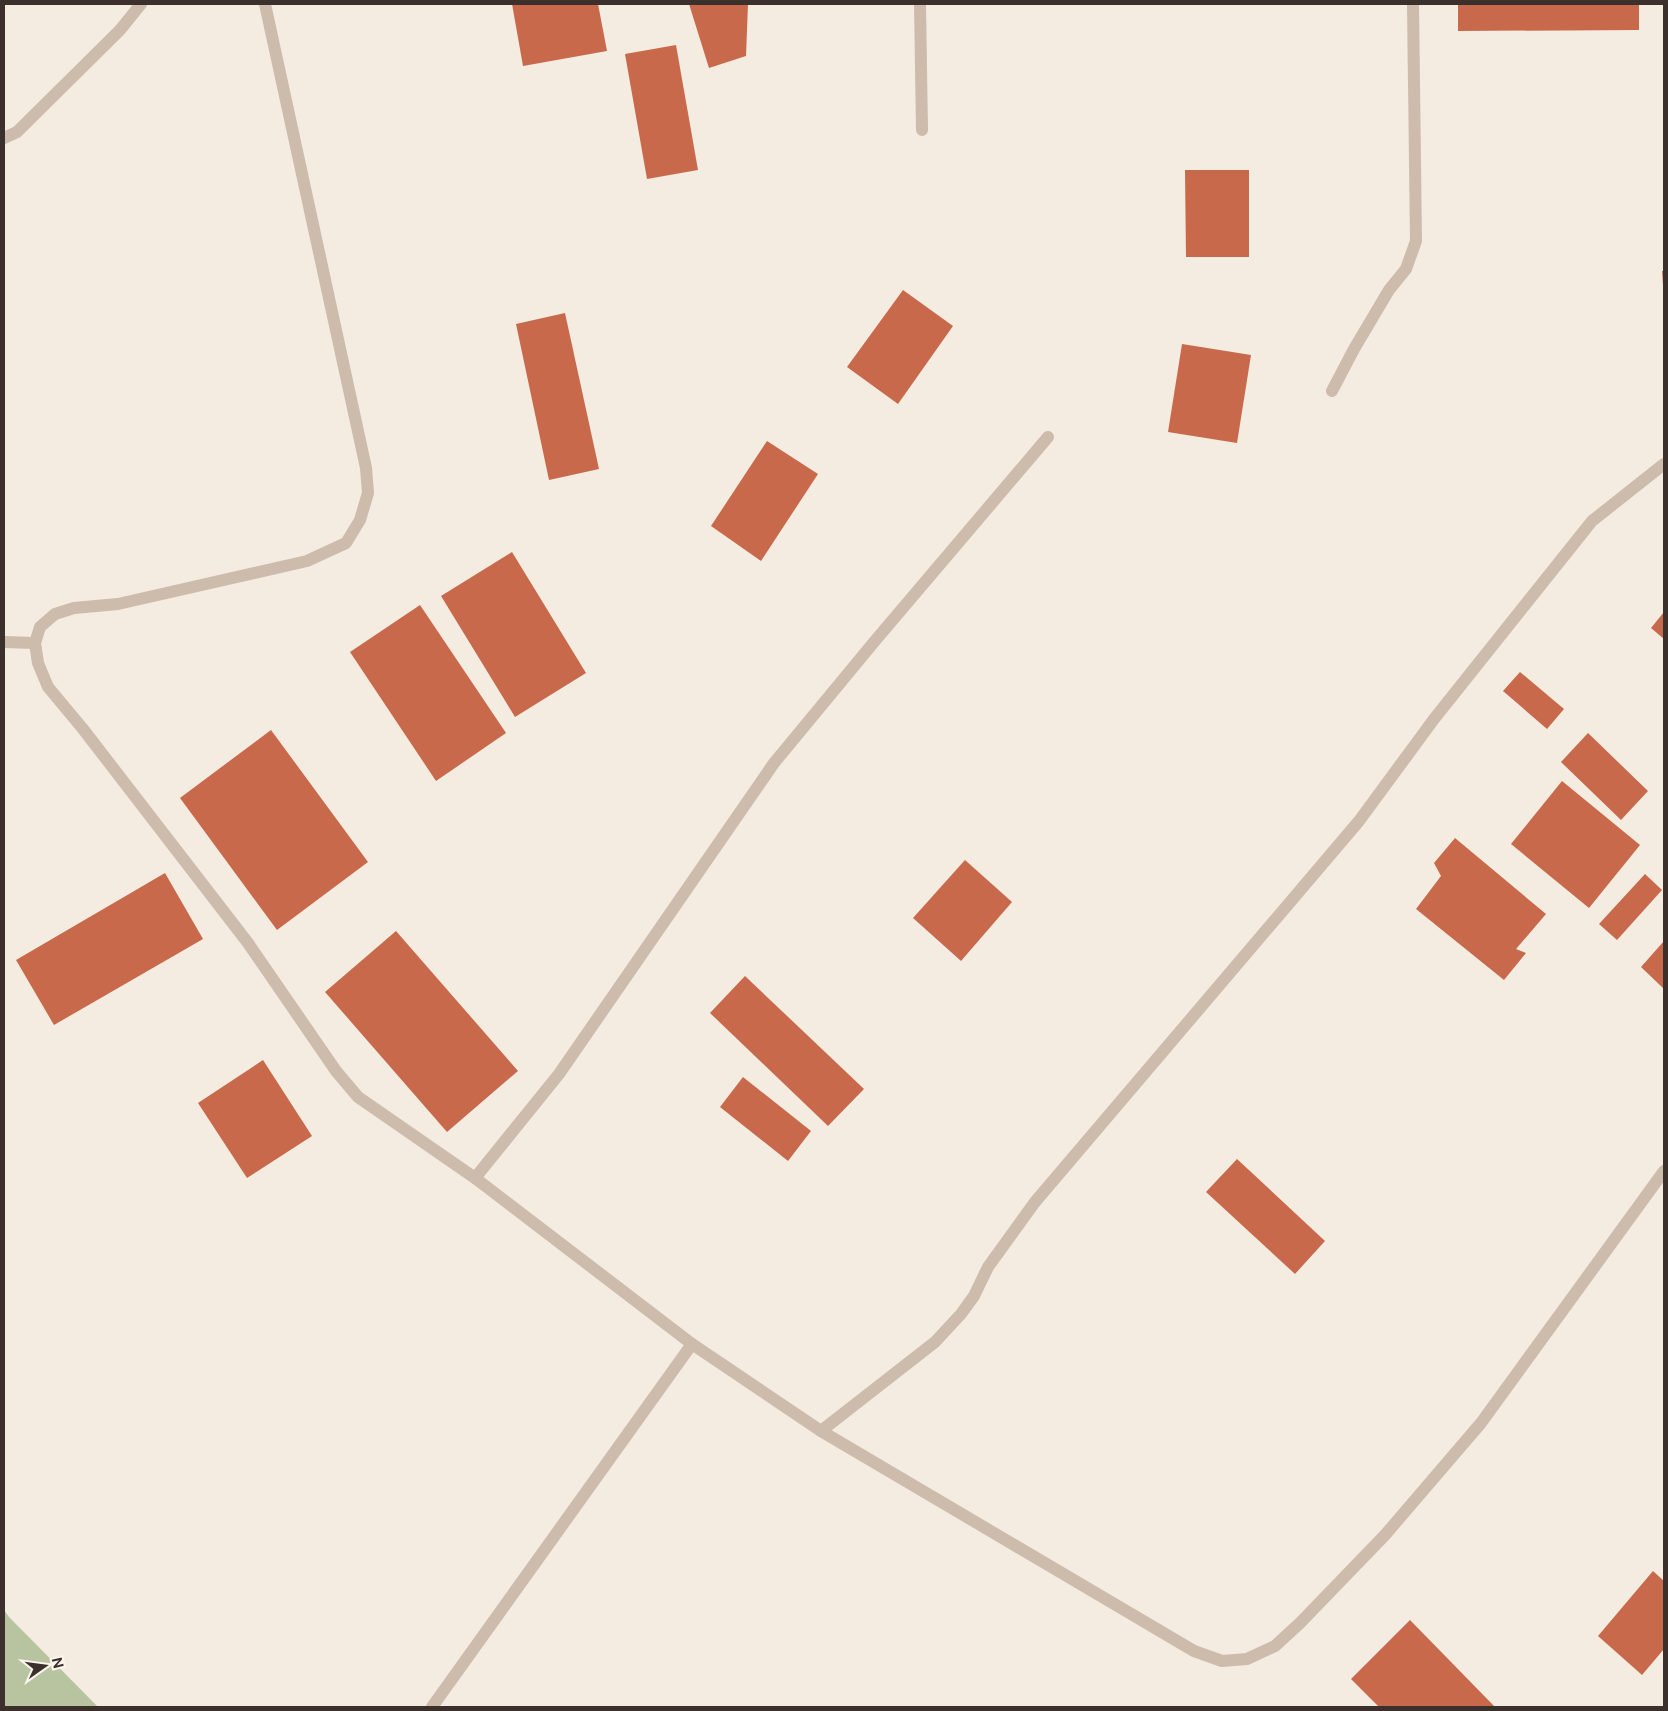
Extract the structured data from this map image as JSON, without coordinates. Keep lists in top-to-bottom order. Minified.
{"north":"right"}
